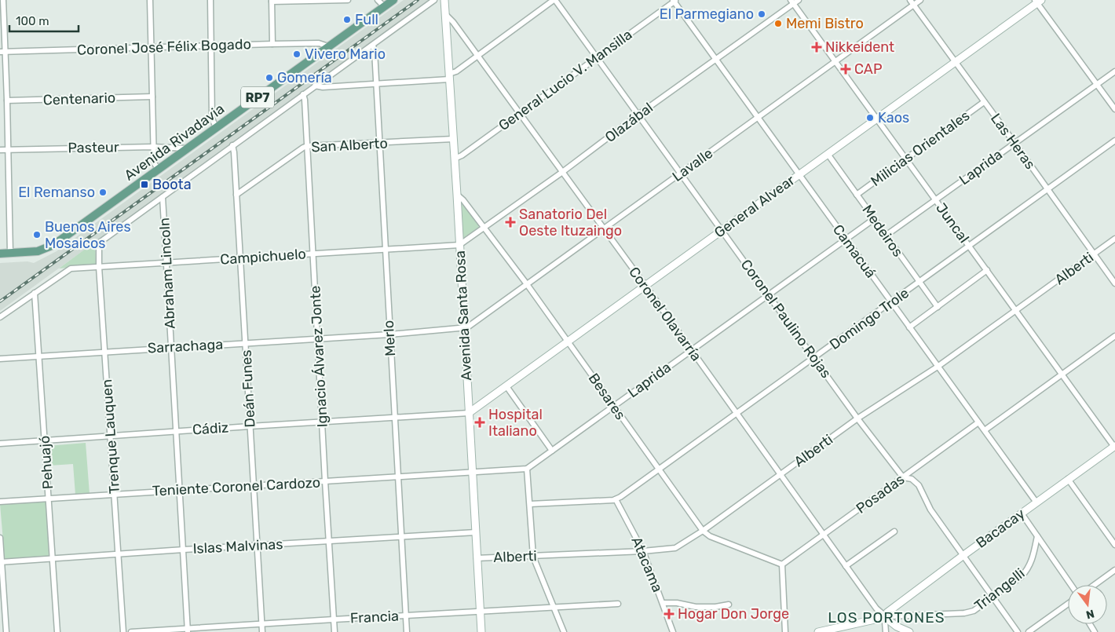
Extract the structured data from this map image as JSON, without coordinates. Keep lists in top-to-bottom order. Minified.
{"streets":{"main road":["RP7","Avenida Rivadavia"],"street":["Coronel José Félix Bogado","General Lucio V. Mansilla","Centenario","Olazábal","Las Heras","San Alberto","Pasteur","Milicias Orientales","Lavalle","Laprida","General Alvear","Juncal","Medeiros","Camacuá","Campichuelo","Alberti","Abraham Lincoln","Coronel Olavarría","Avenida Santa Rosa","Coronel Paulino Rojas","Domingo Trole","Merlo","Sarrachaga","Ignacio Álvarez Jonte","Deán Funes","Besares","Cádiz","Trenque Lauquen","Pehuajó","Teniente Coronel Cardozo","Posadas","Bacacay","Islas Malvinas","Atacama","Triangelli","Francia"]},"crossings":[["Coronel José Félix Bogado","Avenida Rivadavia"],["General Lucio V. Mansilla","Camacuá"],["General Lucio V. Mansilla","Coronel Olavarría"],["General Lucio V. Mansilla","Avenida Santa Rosa"],["General Lucio V. Mansilla","Coronel Paulino Rojas"],["RP7","Avenida Rivadavia"],["Olazábal","Juncal"],["Olazábal","Camacuá"],["Olazábal","Campichuelo"],["Olazábal","Coronel Olavarría"],["Olazábal","Avenida Santa Rosa"],["Olazábal","Coronel Paulino Rojas"],["Olazábal","Besares"],["Las Heras","Milicias Orientales"],["Las Heras","Lavalle"],["Las Heras","Laprida"],["Las Heras","General Alvear"],["Las Heras","Alberti"],["Las Heras","Domingo Trole"],["Avenida Rivadavia","Pasteur"],["San Alberto","Avenida Santa Rosa"],["San Alberto","Merlo"],["San Alberto","Ignacio Álvarez Jonte"],["San Alberto","Deán Funes"],["Milicias Orientales","Juncal"],["Milicias Orientales","Medeiros"],["Lavalle","Juncal"],["Lavalle","Camacuá"],["Lavalle","Coronel Olavarría"],["Lavalle","Avenida Santa Rosa"],["Lavalle","Coronel Paulino Rojas"],["Lavalle","Sarrachaga"],["Lavalle","Besares"],["Laprida","Juncal"],["Laprida","Medeiros"],["Laprida","Camacuá"],["Laprida","Coronel Olavarría"],["Laprida","Coronel Paulino Rojas"],["Laprida","Besares"],["General Alvear","Juncal"],["General Alvear","Medeiros"],["General Alvear","Camacuá"],["General Alvear","Coronel Olavarría"],["General Alvear","Avenida Santa Rosa"],["General Alvear","Coronel Paulino Rojas"],["General Alvear","Besares"],["General Alvear","Cádiz"],["Juncal","Alberti"],["Juncal","Domingo Trole"],["Juncal","Bacacay"],["Medeiros","Domingo Trole"],["Camacuá","Alberti"],["Camacuá","Domingo Trole"],["Camacuá","Posadas"],["Camacuá","Bacacay"],["Campichuelo","Abraham Lincoln"],["Campichuelo","Avenida Santa Rosa"],["Campichuelo","Merlo"],["Campichuelo","Ignacio Álvarez Jonte"],["Campichuelo","Deán Funes"],["Campichuelo","Trenque Lauquen"],["Campichuelo","Pehuajó"],["Alberti","Coronel Olavarría"],["Alberti","Avenida Santa Rosa"],["Alberti","Coronel Paulino Rojas"],["Alberti","Besares"],["Alberti","Atacama"],["Abraham Lincoln","Sarrachaga"],["Abraham Lincoln","Cádiz"],["Abraham Lincoln","Trenque Lauquen"],["Abraham Lincoln","Teniente Coronel Cardozo"],["Abraham Lincoln","Islas Malvinas"],["Abraham Lincoln","Francia"],["Coronel Olavarría","Avenida Santa Rosa"],["Coronel Olavarría","Domingo Trole"],["Coronel Olavarría","Posadas"],["Coronel Olavarría","Bacacay"],["Coronel Olavarría","Triangelli"],["Avenida Santa Rosa","Sarrachaga"],["Avenida Santa Rosa","Besares"],["Avenida Santa Rosa","Cádiz"],["Avenida Santa Rosa","Teniente Coronel Cardozo"],["Avenida Santa Rosa","Islas Malvinas"],["Avenida Santa Rosa","Francia"],["Coronel Paulino Rojas","Domingo Trole"],["Coronel Paulino Rojas","Posadas"],["Coronel Paulino Rojas","Bacacay"],["Coronel Paulino Rojas","Triangelli"],["Domingo Trole","Besares"],["Domingo Trole","Atacama"],["Merlo","Sarrachaga"],["Merlo","Cádiz"],["Merlo","Teniente Coronel Cardozo"],["Merlo","Islas Malvinas"],["Merlo","Francia"],["Sarrachaga","Ignacio Álvarez Jonte"],["Sarrachaga","Deán Funes"],["Sarrachaga","Trenque Lauquen"],["Sarrachaga","Pehuajó"],["Ignacio Álvarez Jonte","Cádiz"],["Ignacio Álvarez Jonte","Teniente Coronel Cardozo"],["Ignacio Álvarez Jonte","Islas Malvinas"],["Ignacio Álvarez Jonte","Francia"],["Deán Funes","Cádiz"],["Deán Funes","Teniente Coronel Cardozo"],["Deán Funes","Islas Malvinas"],["Deán Funes","Francia"],["Besares","Posadas"],["Cádiz","Trenque Lauquen"],["Cádiz","Pehuajó"],["Trenque Lauquen","Teniente Coronel Cardozo"],["Trenque Lauquen","Islas Malvinas"],["Pehuajó","Teniente Coronel Cardozo"],["Pehuajó","Islas Malvinas"],["Bacacay","Triangelli"]],"districts":["LOS PORTONES"],"places":{"other":["El Parmegiano","Full","Memi Bistro","Vivero Mario","Gomería","Kaos","El Remanso","Buenos Aires Mosaicos"],"health":["Nikkeident","CAP","Sanatorio Del Oeste Ituzaingo","Hospital Italiano","Hogar Don Jorge"],"transit":["Boota"]},"scale_bar":"100 m","north":"bottom"}
